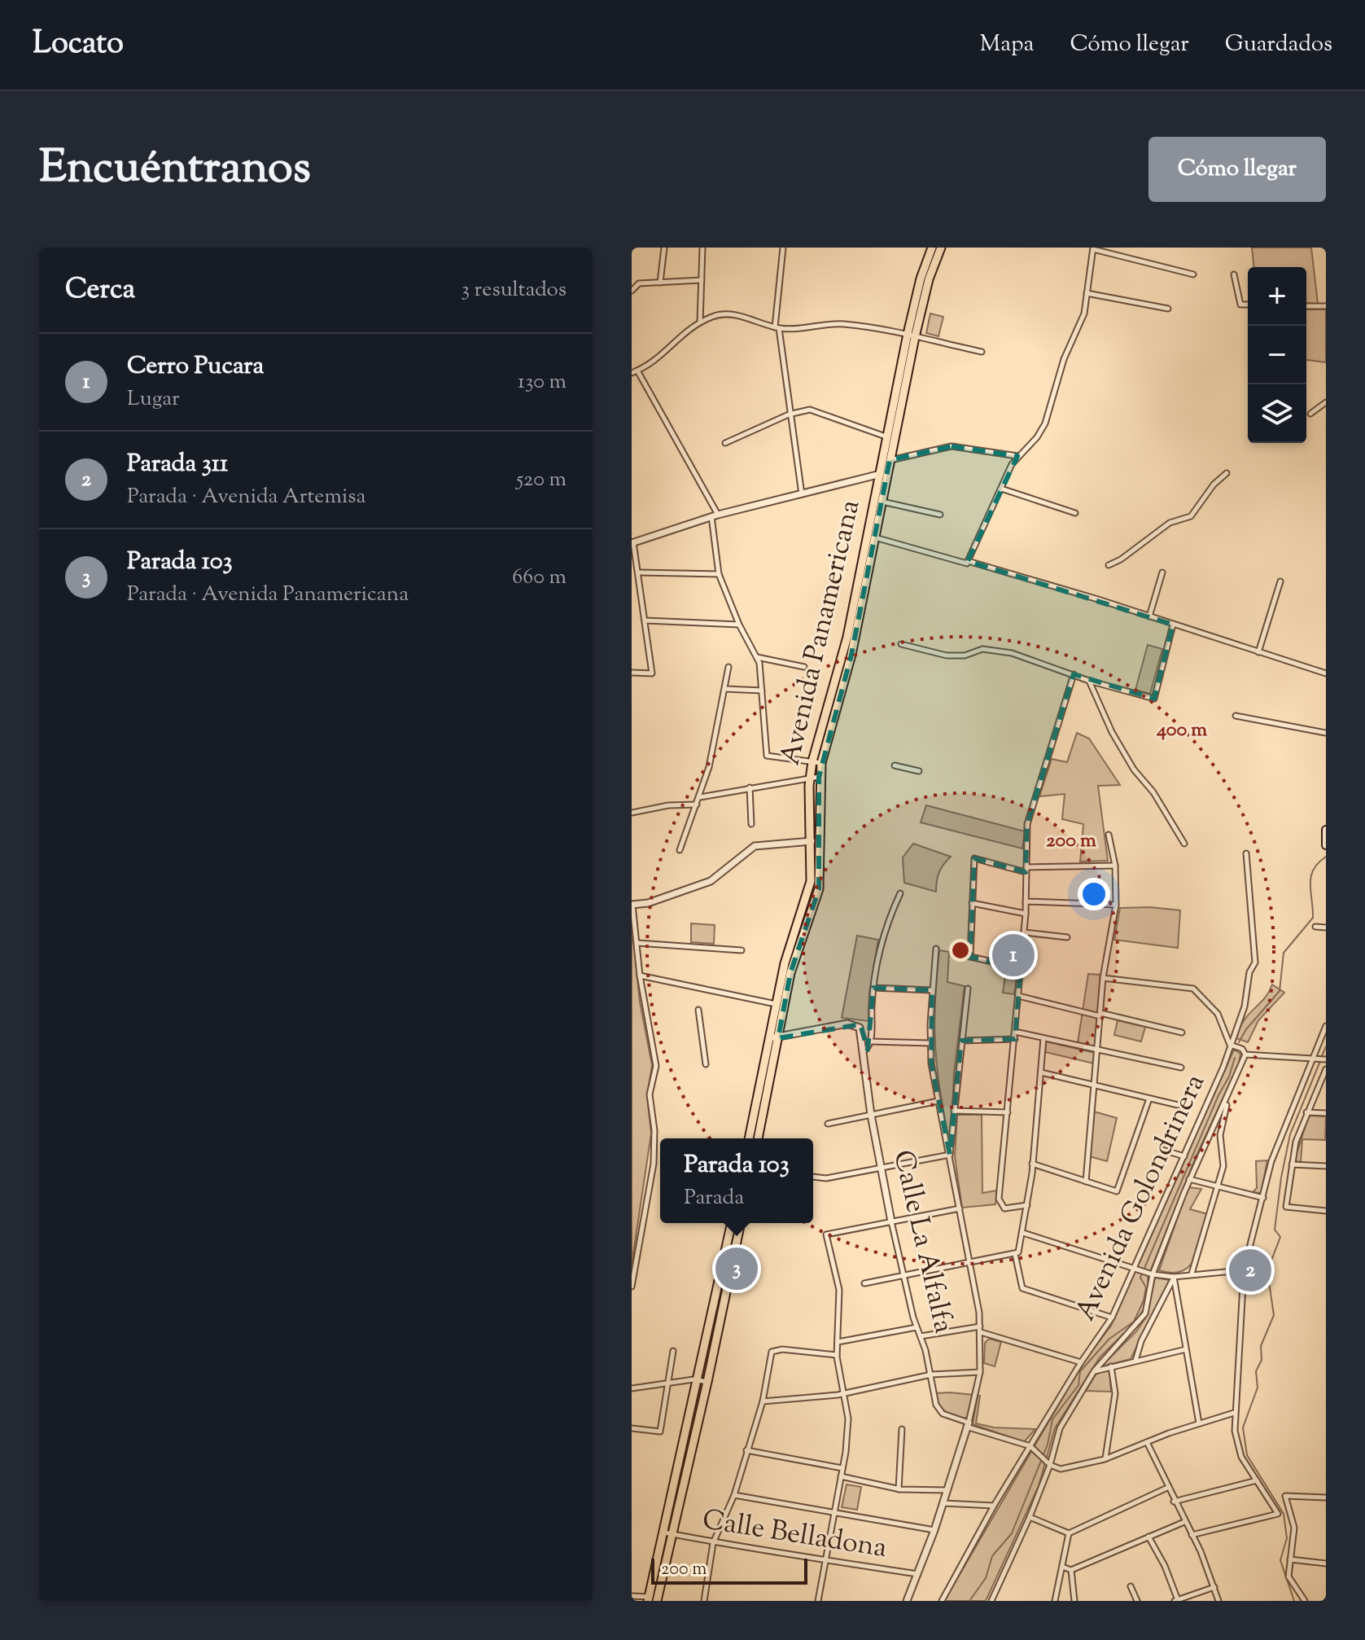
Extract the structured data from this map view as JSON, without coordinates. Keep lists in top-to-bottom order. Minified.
{"streets":{"main road":["Avenida Panamericana"],"street":["Avenida Golondrinera","Calle La Alfalfa","Calle Belladona"]},"crossings":[["Avenida Panamericana","Calle La Alfalfa"]],"scale_bar":"200 m","page":{"header":"Locato","nav":["Mapa","Cómo llegar","Guardados"],"title":"Encuéntranos","buttons":"Cómo llegar","heading":["Cerca","3 resultados"],"map_buttons":["+","−"],"list":[{"mark":"1","name":"Cerro Pucara","note":"Lugar","value":"130 m"},{"mark":"2","name":"Parada 311","note":"Parada · Avenida Artemisa","value":"520 m"},{"mark":"3","name":"Parada 103","note":"Parada · Avenida Panamericana","value":"660 m"}],"pins":["1","3","2"],"popup":["Parada 103","Parada"],"scale":"200 m"},"rings":["400 m","200 m"]}
